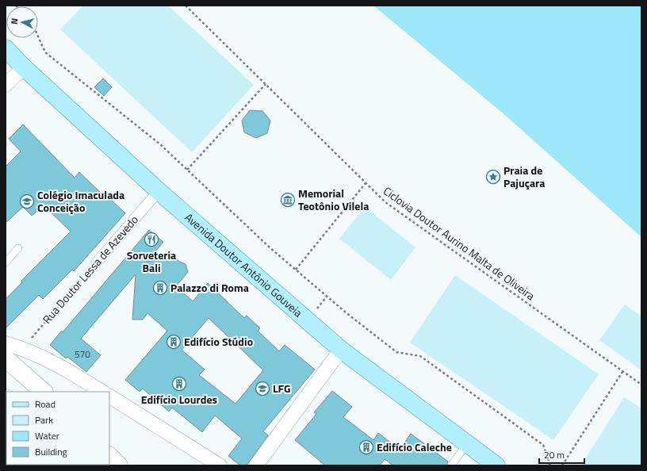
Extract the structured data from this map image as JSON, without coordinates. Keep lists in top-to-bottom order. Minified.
{"streets":{"main road":["Avenida Doutor Antônio Gouveia"],"street":["Rua Doutor Lessa de Azevedo"],"path":["Ciclovia Doutor Aurino Malta de Oliveira"]},"crossings":[["Avenida Doutor Antônio Gouveia","Rua Doutor Lessa de Azevedo"]],"places":{"place":["Praia de Pajuçara"],"museum":["Memorial Teotônio Vilela"],"school or university":["Colégio Imaculada Conceição","LFG"],"restaurant":["Sorveteria Bali"],"building":["Palazzo di Roma","Edifício Stúdio","Edifício Lourdes","Edifício Caleche"]},"house_numbers":["570"],"legend":["Road","Park","Water","Building"],"scale_bar":"20 m","north":"left"}
